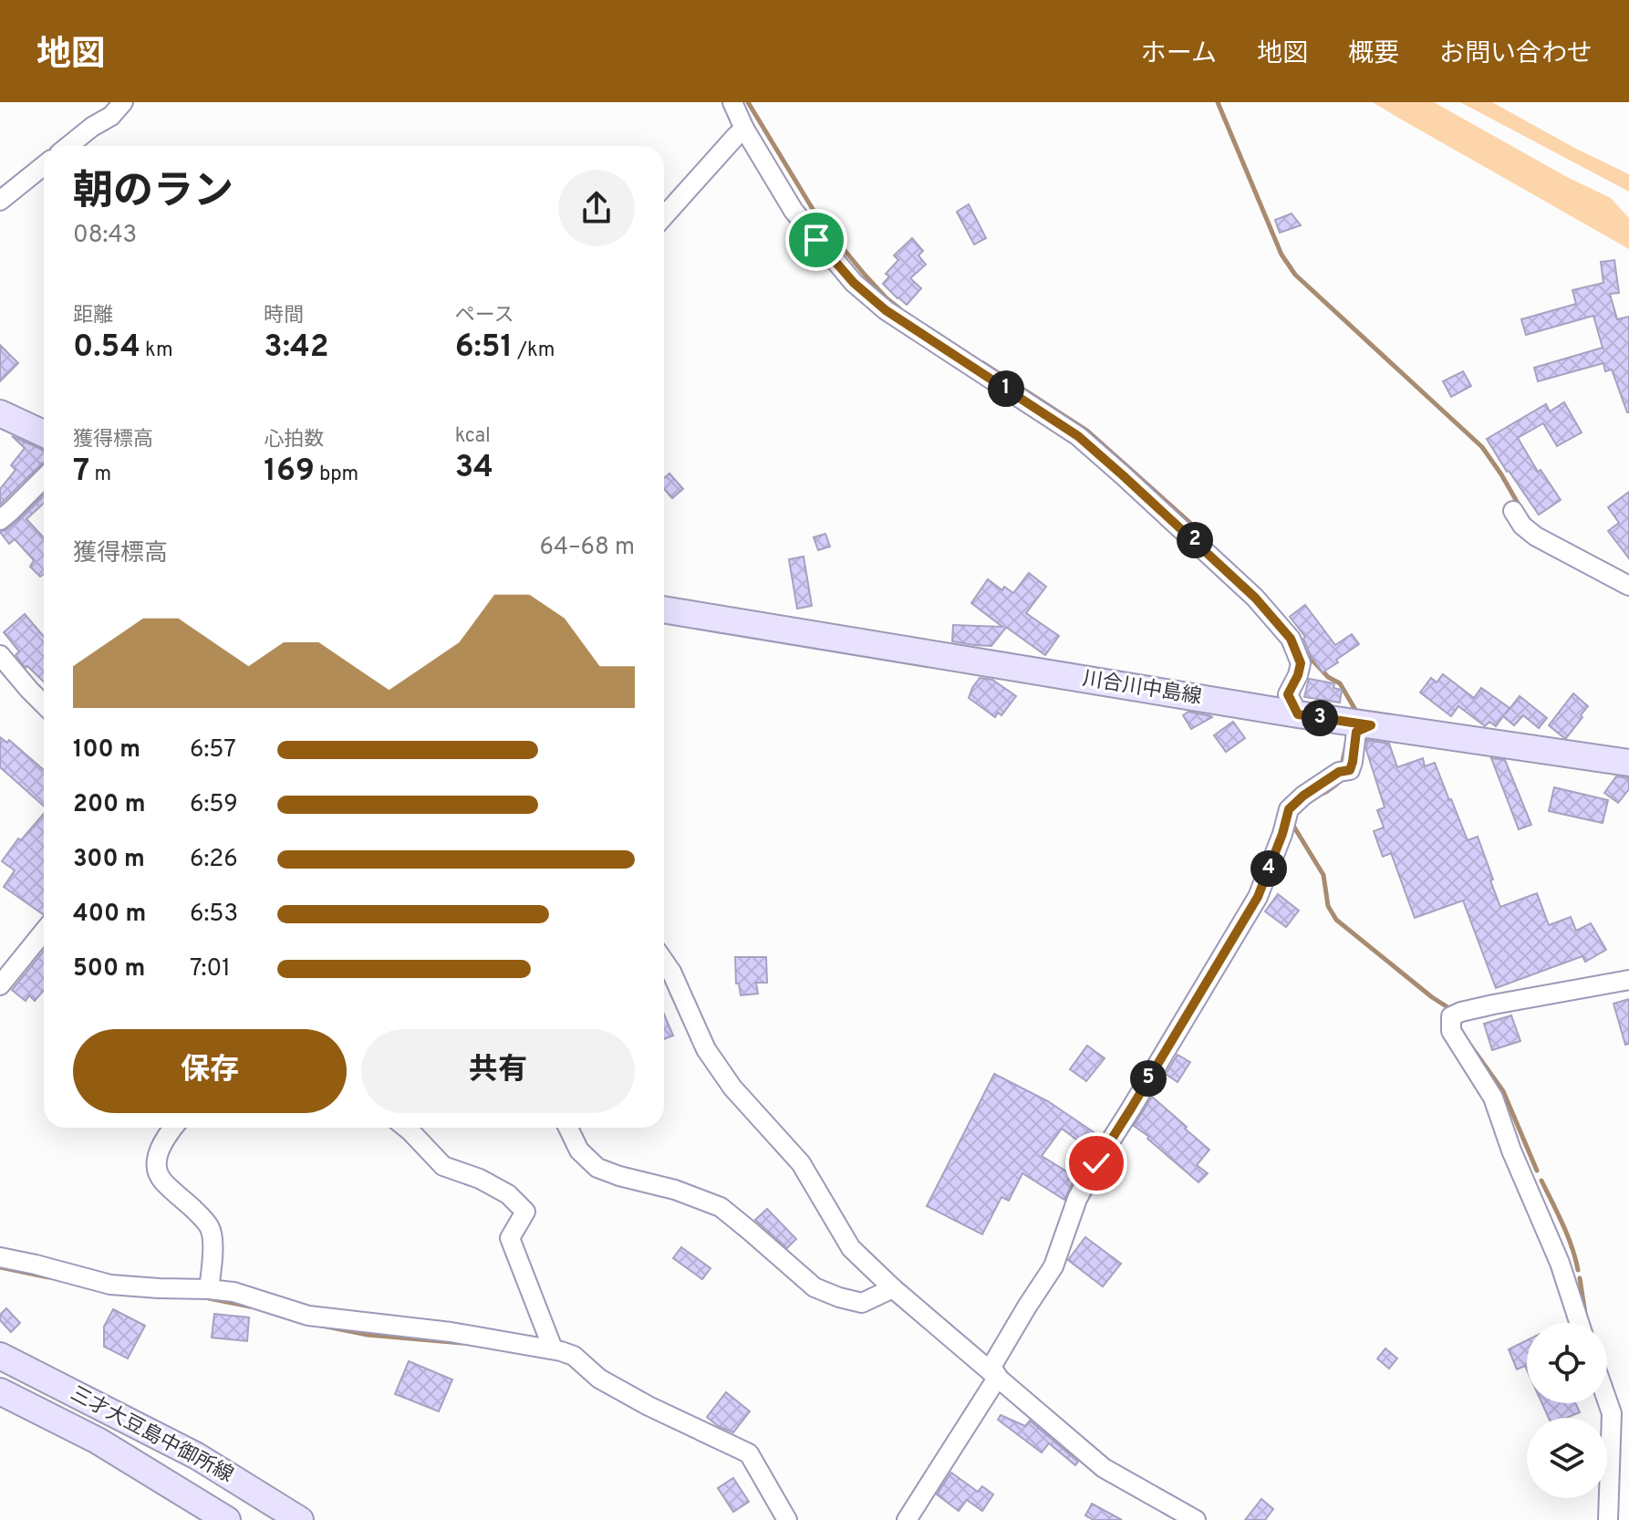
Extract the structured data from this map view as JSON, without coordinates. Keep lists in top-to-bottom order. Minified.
{"streets":{"main road":["川合川中島線","三才大豆島中御所線"]},"page":{"header":"地図","nav":["ホーム","地図","概要","お問い合わせ"],"heading":["朝のラン","08:43"],"stats":[["距離","0.54 km"],["時間","3:42"],["ペース","6:51 /km"],["獲得標高","7 m"],["心拍数","169 bpm"],["kcal","34"]],"pins":["1","2","3","4","5"],"chart":["獲得標高","64–68 m"],"list":[{"name":"100 m","note":"6:57"},{"name":"200 m","note":"6:59"},{"name":"300 m","note":"6:26"},{"name":"400 m","note":"6:53"},{"name":"500 m","note":"7:01"}],"buttons":["保存","共有"]}}
